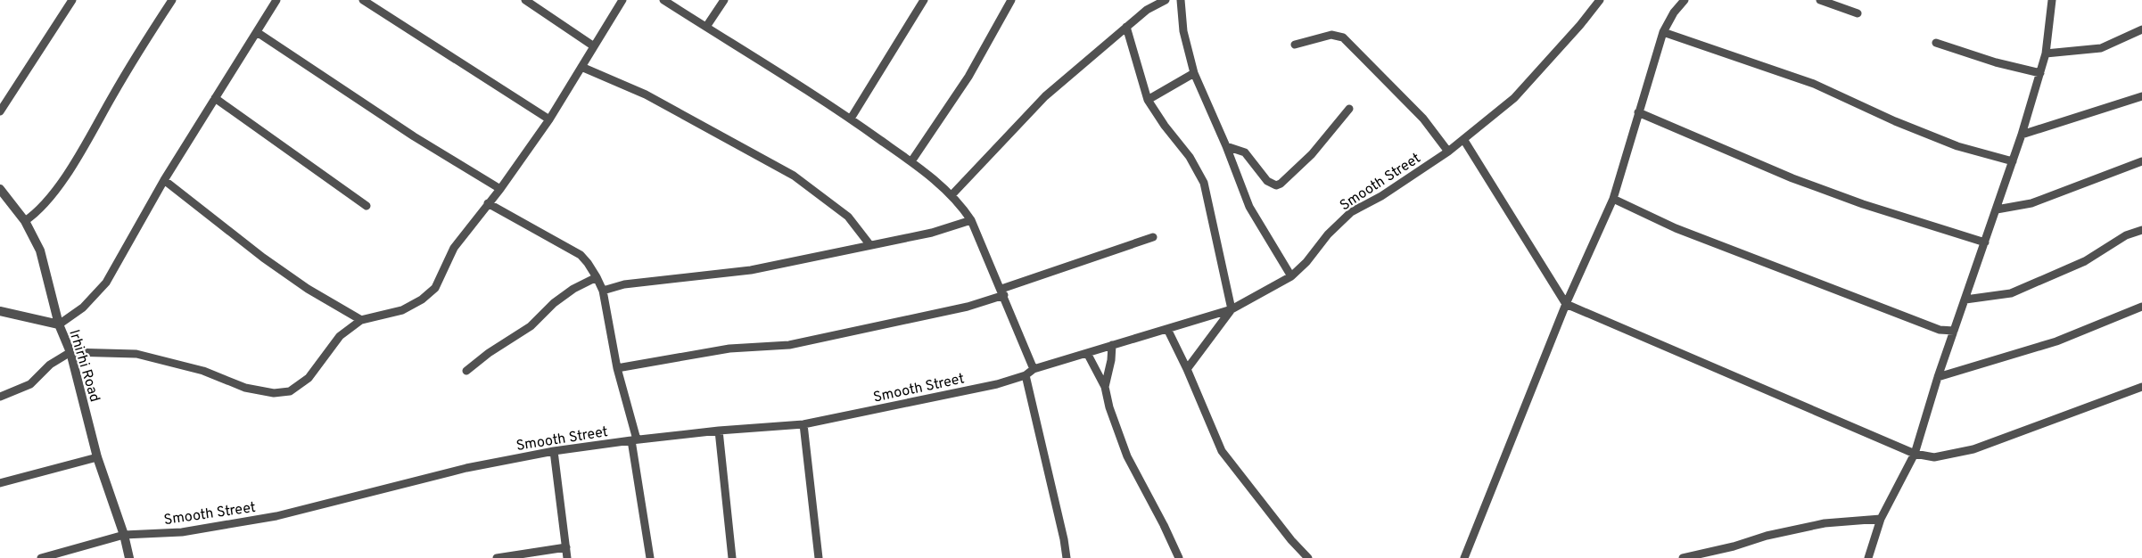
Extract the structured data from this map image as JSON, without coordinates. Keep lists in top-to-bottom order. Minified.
{"streets":{"street":["Smooth Street","Irhirhi Road"]},"crossings":[["Smooth Street","Irhirhi Road"]]}
